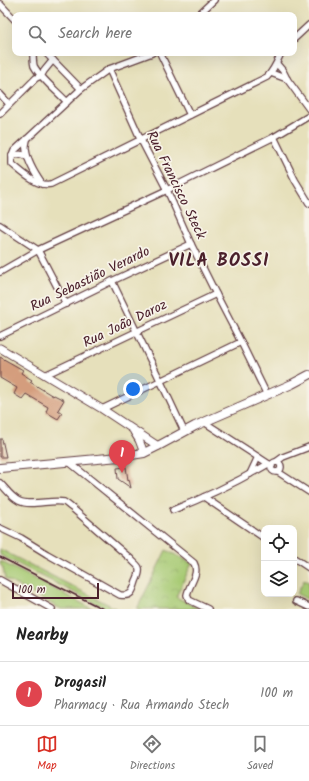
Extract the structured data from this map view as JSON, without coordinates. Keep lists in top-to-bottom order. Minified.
{"streets":{"street":["Rua Francisco Steck","Rua Sebastião Verardo","Rua João Daroz"]},"crossings":[["Rua Francisco Steck","Rua Sebastião Verardo"],["Rua Francisco Steck","Rua João Daroz"]],"districts":["VILA BOSSI"],"scale_bar":"100 m","page":{"search":"Search here","pins":"1","scale":"100 m","heading":"Nearby","list":[{"mark":"1","name":"Drogasil","note":"Pharmacy · Rua Armando Stech","value":"100 m"}],"nav":["Map","Directions","Saved"]}}
